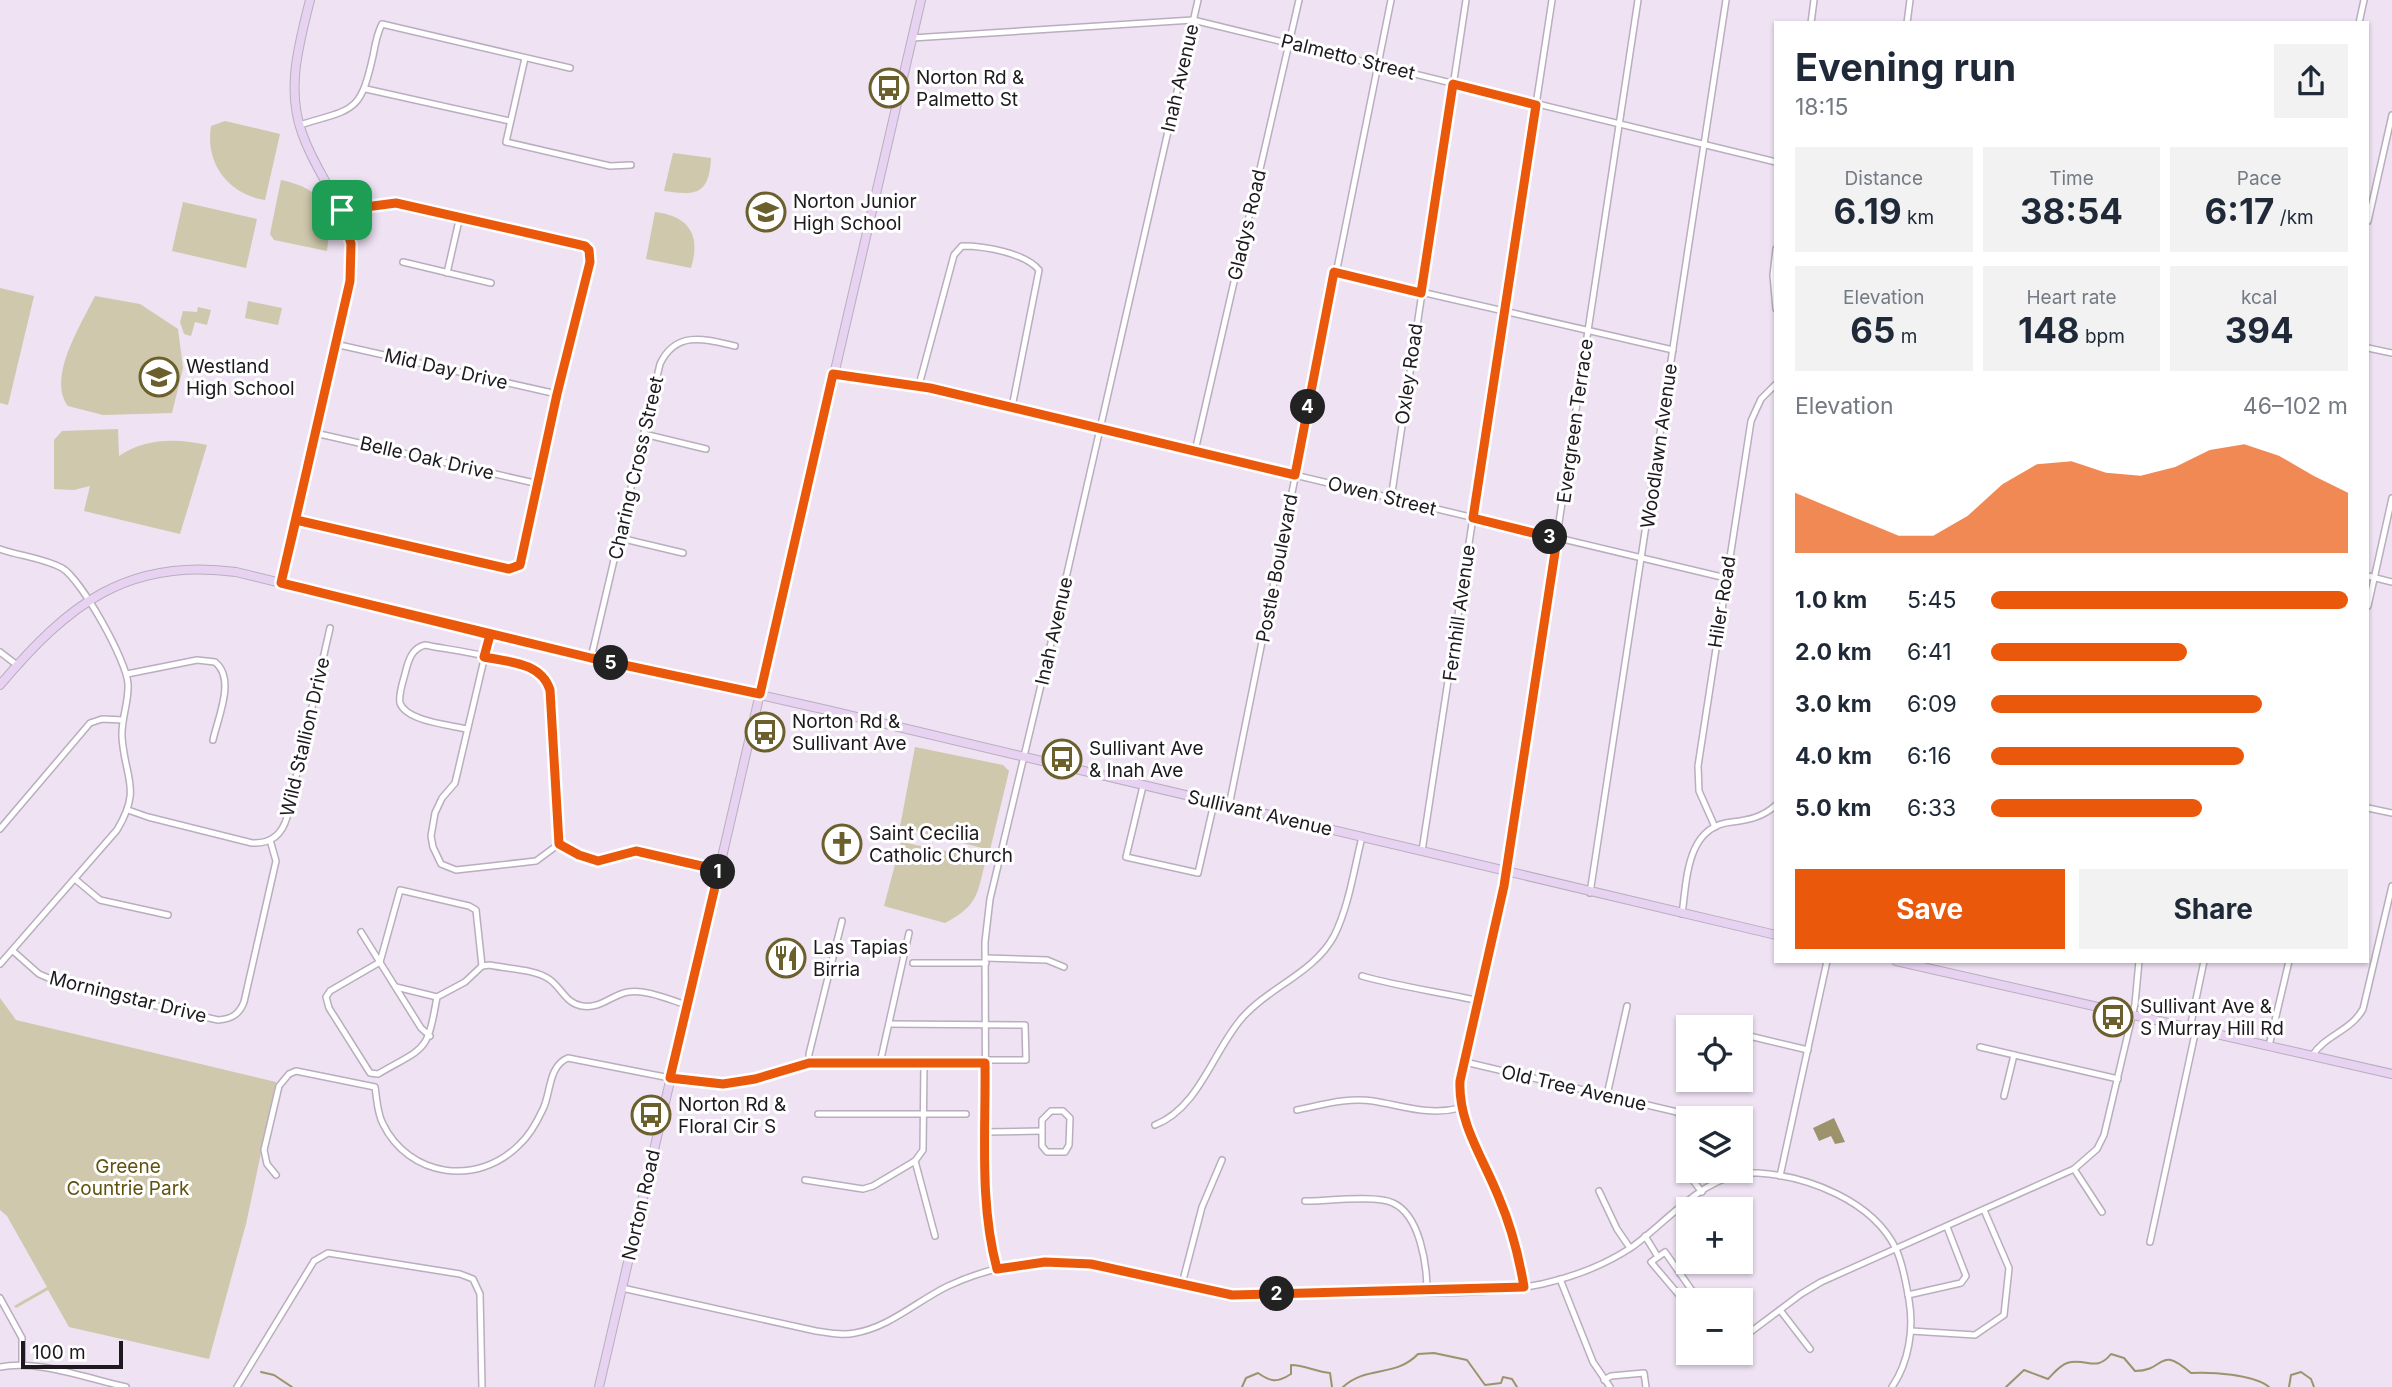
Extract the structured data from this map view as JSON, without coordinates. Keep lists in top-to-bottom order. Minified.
{"streets":{"street":["Palmetto Street","Inah Avenue","Gladys Road","Mid Day Drive","Oxley Road","Evergreen Terrace","Woodlawn Avenue","Belle Oak Drive","Charing Cross Street","Owen Street","Postle Boulevard","Hiler Road","Fernhill Avenue","Wild Stallion Drive","Sullivant Avenue","Morningstar Drive","Old Tree Avenue","Norton Road"]},"crossings":[["Palmetto Street","Inah Avenue"],["Palmetto Street","Gladys Road"],["Palmetto Street","Oxley Road"],["Palmetto Street","Evergreen Terrace"],["Palmetto Street","Woodlawn Avenue"],["Palmetto Street","Postle Boulevard"],["Palmetto Street","Fernhill Avenue"],["Palmetto Street","Norton Road"],["Inah Avenue","Owen Street"],["Inah Avenue","Sullivant Avenue"],["Gladys Road","Owen Street"],["Oxley Road","Owen Street"],["Evergreen Terrace","Owen Street"],["Evergreen Terrace","Sullivant Avenue"],["Evergreen Terrace","Old Tree Avenue"],["Woodlawn Avenue","Owen Street"],["Woodlawn Avenue","Sullivant Avenue"],["Charing Cross Street","Sullivant Avenue"],["Owen Street","Postle Boulevard"],["Owen Street","Hiler Road"],["Owen Street","Fernhill Avenue"],["Owen Street","Norton Road"],["Postle Boulevard","Sullivant Avenue"],["Fernhill Avenue","Sullivant Avenue"],["Wild Stallion Drive","Morningstar Drive"],["Sullivant Avenue","Norton Road"]],"parks":["Greene Countrie Park"],"places":{"bus stop":["Norton Rd & Palmetto St","Norton Rd & Sullivant Ave","Sullivant Ave & Inah Ave","Sullivant Ave & S Murray Hill Rd","Norton Rd & Floral Cir S"],"school or university":["Norton Junior High School","Westland High School"],"church":["Saint Cecilia Catholic Church"],"restaurant":["Las Tapias Birria"]},"scale_bar":"100 m","page":{"heading":["Evening run","18:15"],"stats":[["Distance","6.19 km"],["Time","38:54"],["Pace","6:17 /km"],["Elevation","65 m"],["Heart rate","148 bpm"],["kcal","394"]],"chart":["Elevation","46–102 m"],"pins":["4","3","5","1","2"],"list":[{"name":"1.0 km","note":"5:45"},{"name":"2.0 km","note":"6:41"},{"name":"3.0 km","note":"6:09"},{"name":"4.0 km","note":"6:16"},{"name":"5.0 km","note":"6:33"}],"buttons":["Save","Share"],"map_buttons":["+","−"],"scale":"100 m"}}
